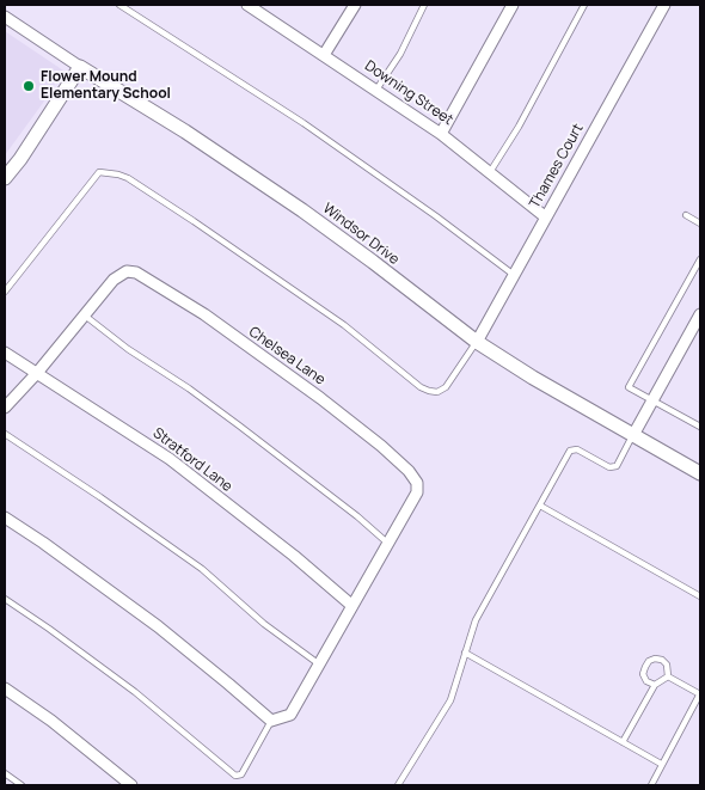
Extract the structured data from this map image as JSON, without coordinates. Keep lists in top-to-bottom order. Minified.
{"streets":{"street":["Downing Street","Thames Court","Windsor Drive","Chelsea Lane","Stratford Lane"]},"crossings":[["Downing Street","Thames Court"],["Thames Court","Windsor Drive"]],"places":["Flower Mound Elementary School"]}
